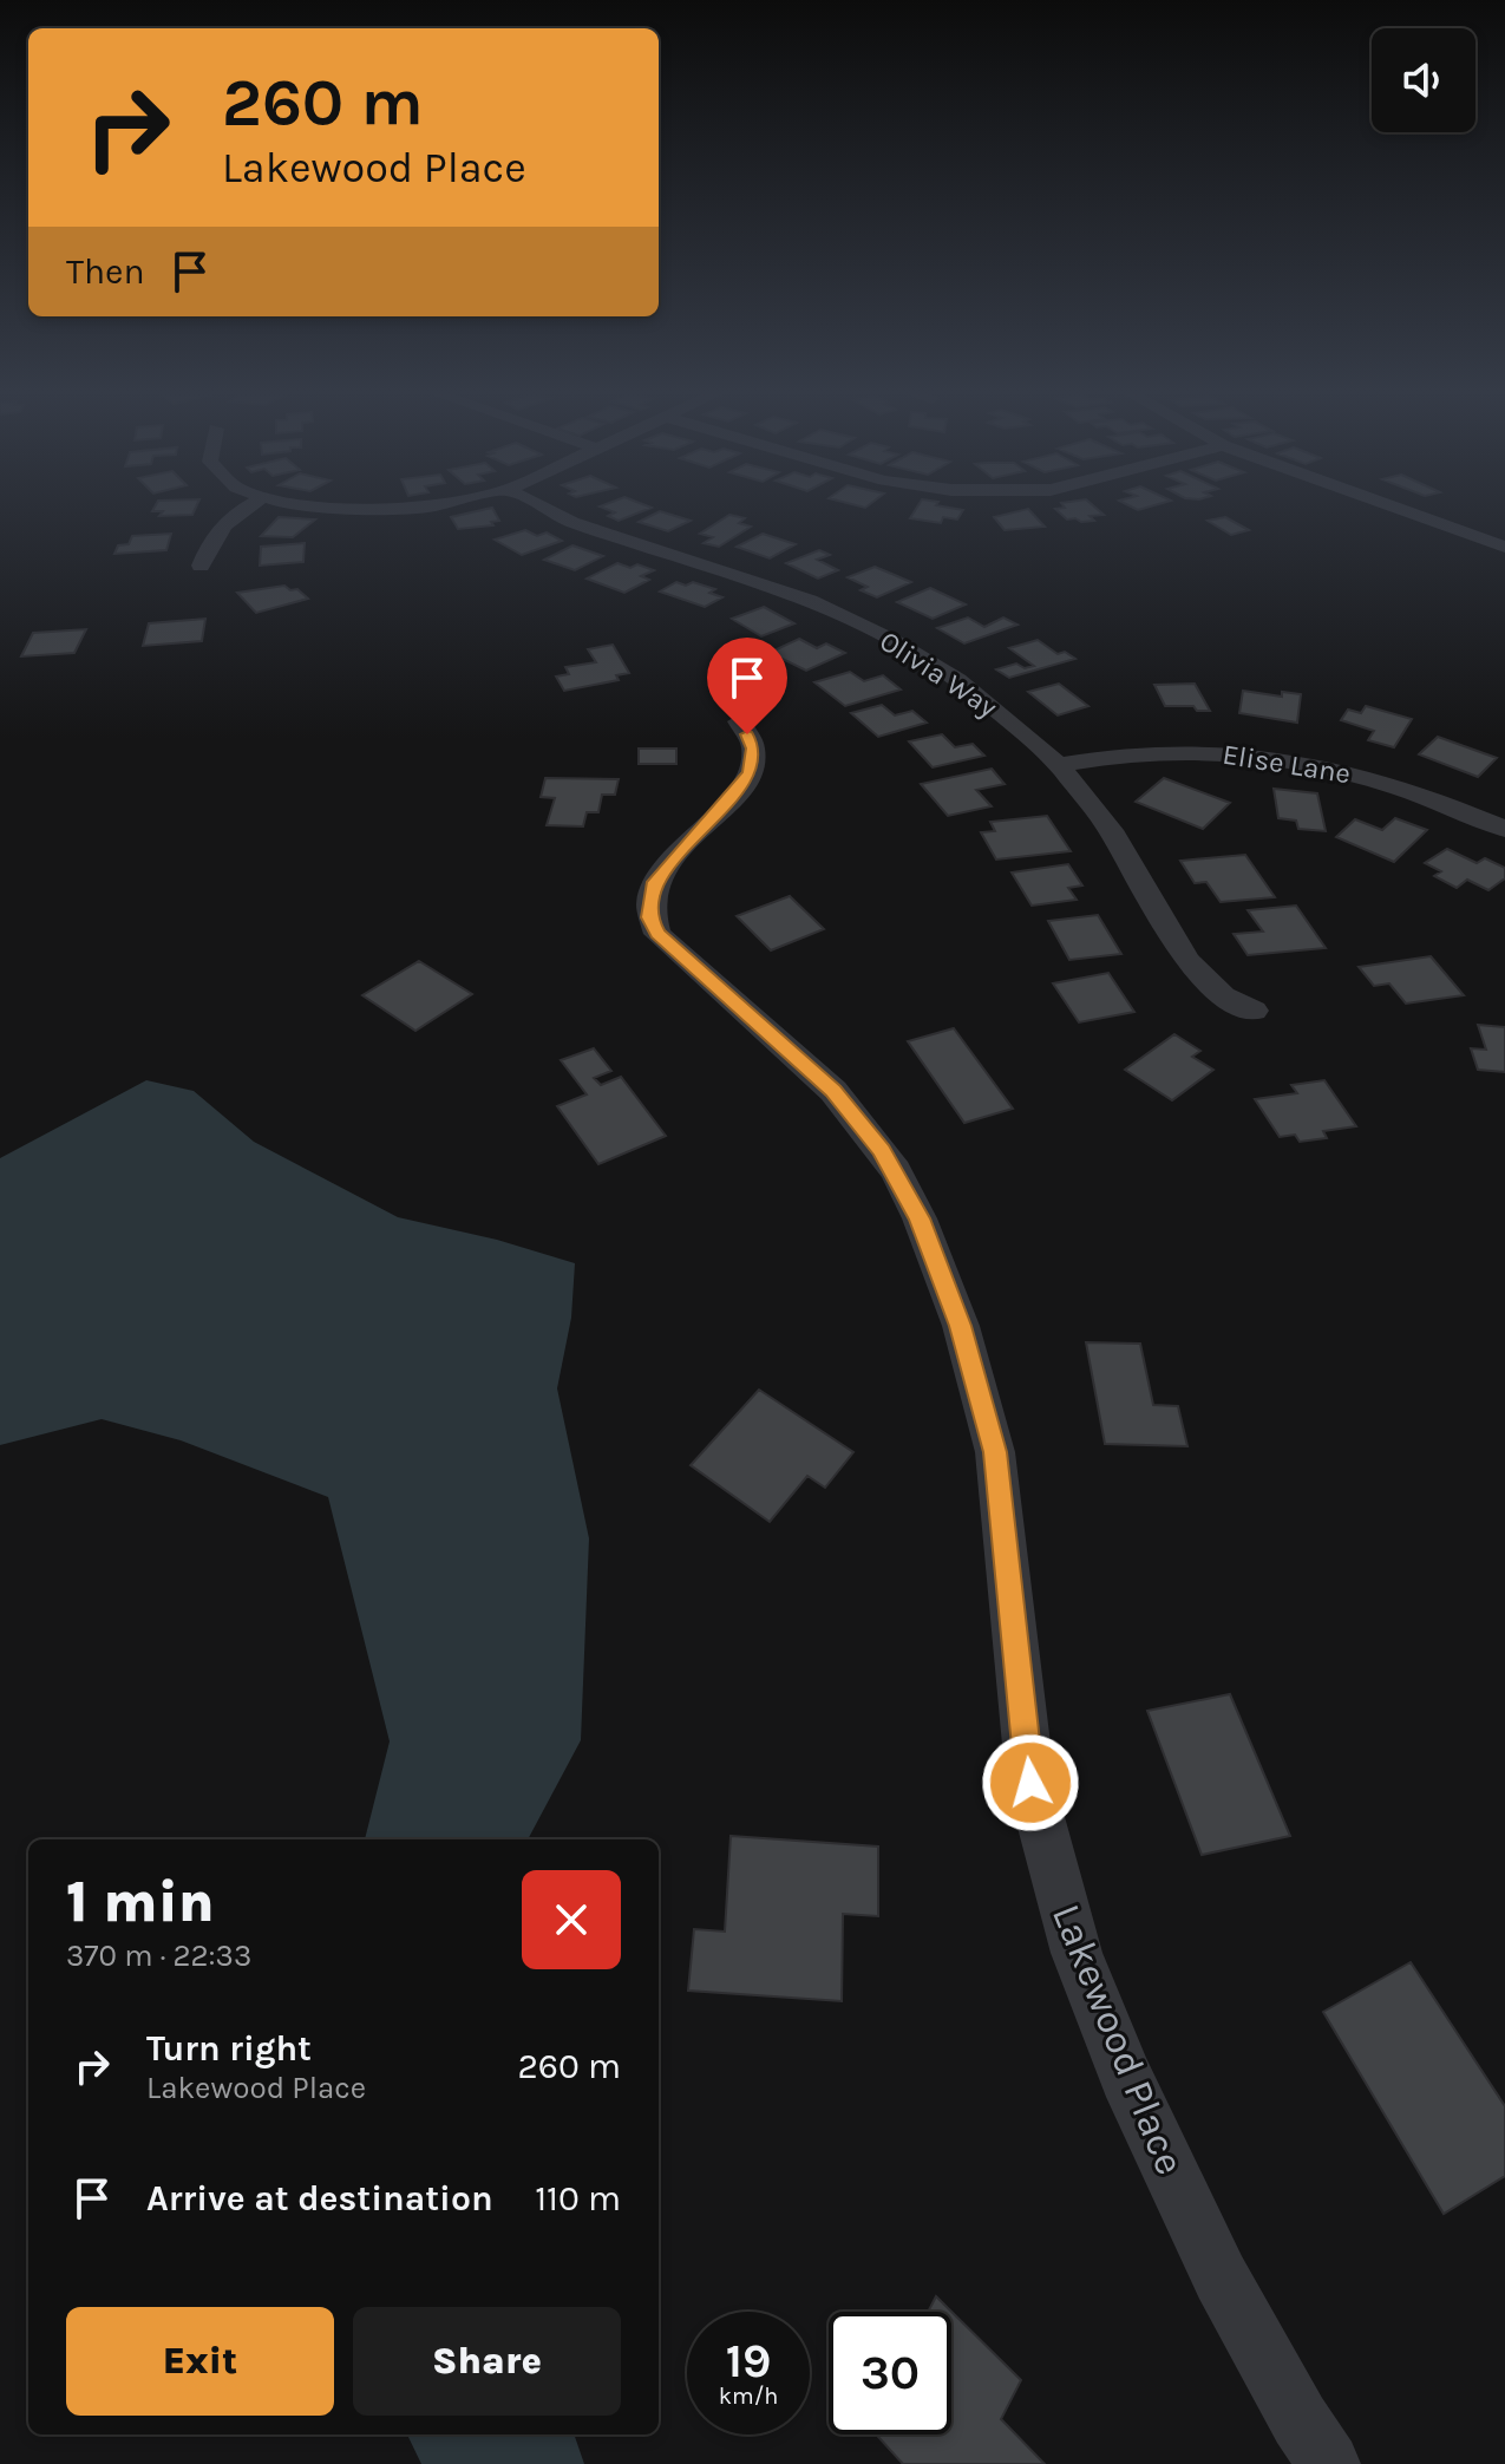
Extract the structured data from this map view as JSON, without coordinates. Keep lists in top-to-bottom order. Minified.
{"streets":{"street":["Olivia Way","Elise Lane","Lakewood Place"]},"crossings":[["Olivia Way","Elise Lane"]],"page":{"turn":["260 m","Lakewood Place"],"then":"Then","heading":["1 min","370 m · 22:33"],"list":[{"name":"Turn right","note":"Lakewood Place","value":"260 m"},{"name":"Arrive at destination","value":"110 m"}],"buttons":["Exit","Share"],"speed":"19 km/h","limit":"30"}}
